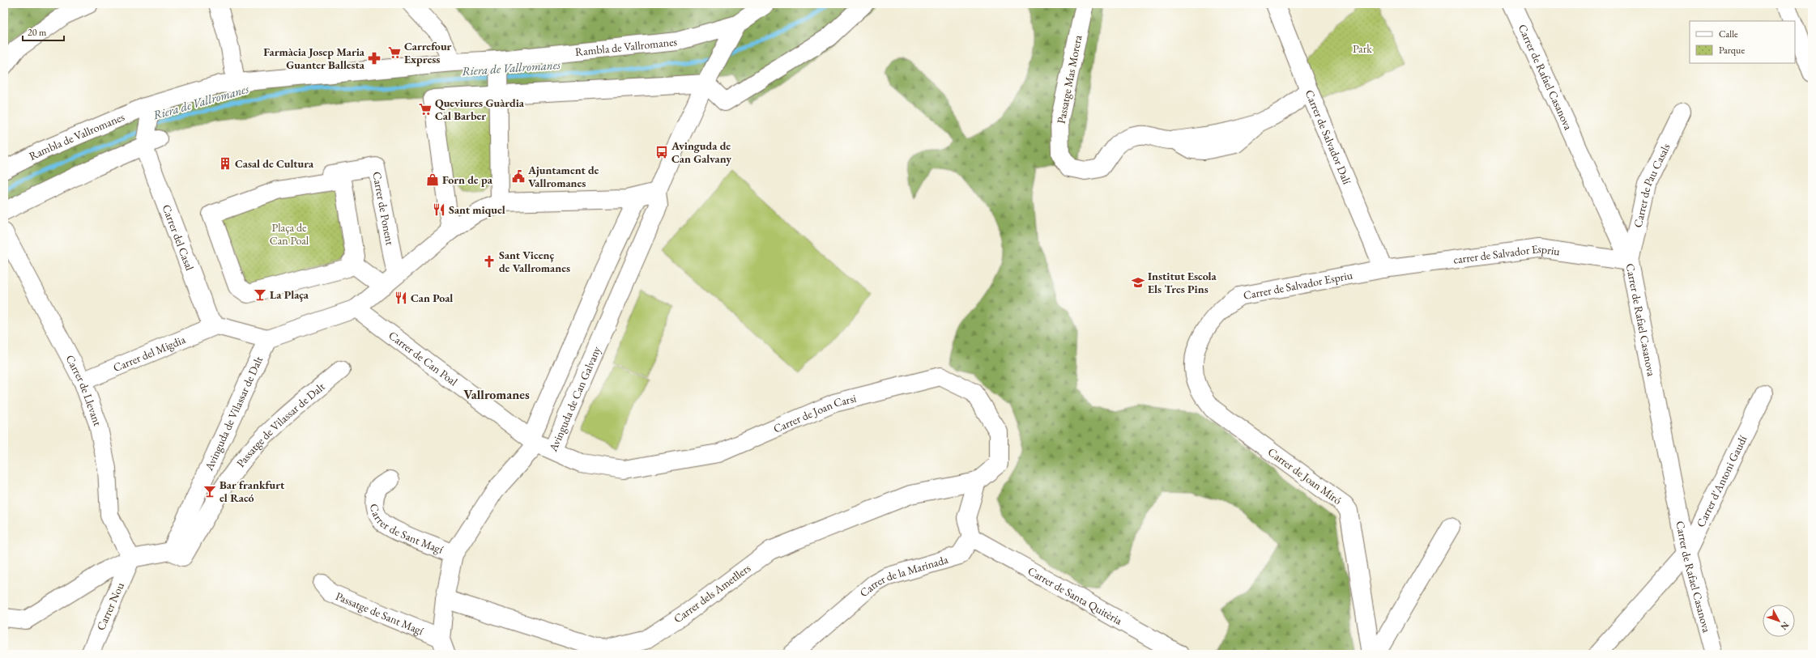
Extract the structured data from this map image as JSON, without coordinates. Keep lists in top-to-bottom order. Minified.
{"streets":{"street":["Rambla de Vallromanes","Carrer de Rafael Casanova","Passatge Mas Morera","Carrer de Salvador Dalí","Carrer de Pau Casals","Carrer de Ponent","Carrer del Casal","carrer de Salvador Espriu","Carrer de Salvador Espriu","Carrer del Migdia","Carrer de Can Poal","Carrer de Llevant","Avinguda de Can Galvany","Avinguda de Vilassar de Dalt","Carrer de Joan Carsi","Passatge de Vilassar de Dalt","Carrer de Joan Miró","Carrer d'Antoni Gaudí","Carrer de Sant Magí","Carrer de la Marinada","Carrer dels Ametllers","Carrer de Santa Quitèria","Carrer Nou","Passatge de Sant Magí"]},"crossings":[["Rambla de Vallromanes","Avinguda de Can Galvany"],["Carrer de Rafael Casanova","Carrer de Pau Casals"],["Carrer de Rafael Casanova","carrer de Salvador Espriu"],["Carrer de Rafael Casanova","Carrer d'Antoni Gaudí"],["Passatge Mas Morera","Carrer de Salvador Dalí"],["Carrer de Salvador Dalí","carrer de Salvador Espriu"],["Carrer de Salvador Dalí","Carrer de Salvador Espriu"],["Carrer de Pau Casals","carrer de Salvador Espriu"],["Carrer del Casal","Carrer del Migdia"],["carrer de Salvador Espriu","Carrer de Salvador Espriu"],["Carrer de Salvador Espriu","Carrer de Joan Miró"],["Carrer del Migdia","Carrer de Llevant"],["Carrer de Can Poal","Avinguda de Can Galvany"],["Carrer de Can Poal","Carrer de Joan Carsi"],["Carrer de Llevant","Carrer Nou"],["Avinguda de Can Galvany","Carrer de Joan Carsi"],["Avinguda de Can Galvany","Carrer de Sant Magí"],["Avinguda de Can Galvany","Carrer dels Ametllers"],["Avinguda de Can Galvany","Passatge de Sant Magí"],["Avinguda de Vilassar de Dalt","Passatge de Vilassar de Dalt"],["Carrer de Joan Carsi","Carrer dels Ametllers"],["Carrer de la Marinada","Carrer de Santa Quitèria"]],"districts":["Vallromanes"],"water":["Riera de Vallromanes"],"parks":["Park","Plaça de Can Poal"],"places":{"supermarket":["Carrefour Express","Queviures Guàrdia Cal Barber"],"pharmacy":["Farmàcia Josep Maria Guanter Ballesta"],"bus stop":["Avinguda de Can Galvany"],"building":["Casal de Cultura"],"public building":["Ajuntament de Vallromanes"],"shop":["Forn de pa"],"restaurant":["Sant miquel","Can Poal"],"church":["Sant Vicenç de Vallromanes"],"school or university":["Institut Escola Els Tres Pins"],"bar":["La Plaça","Bar frankfurt el Racó"]},"legend":["Calle","Parque"],"scale_bar":"20 m","north":"bottom right"}
